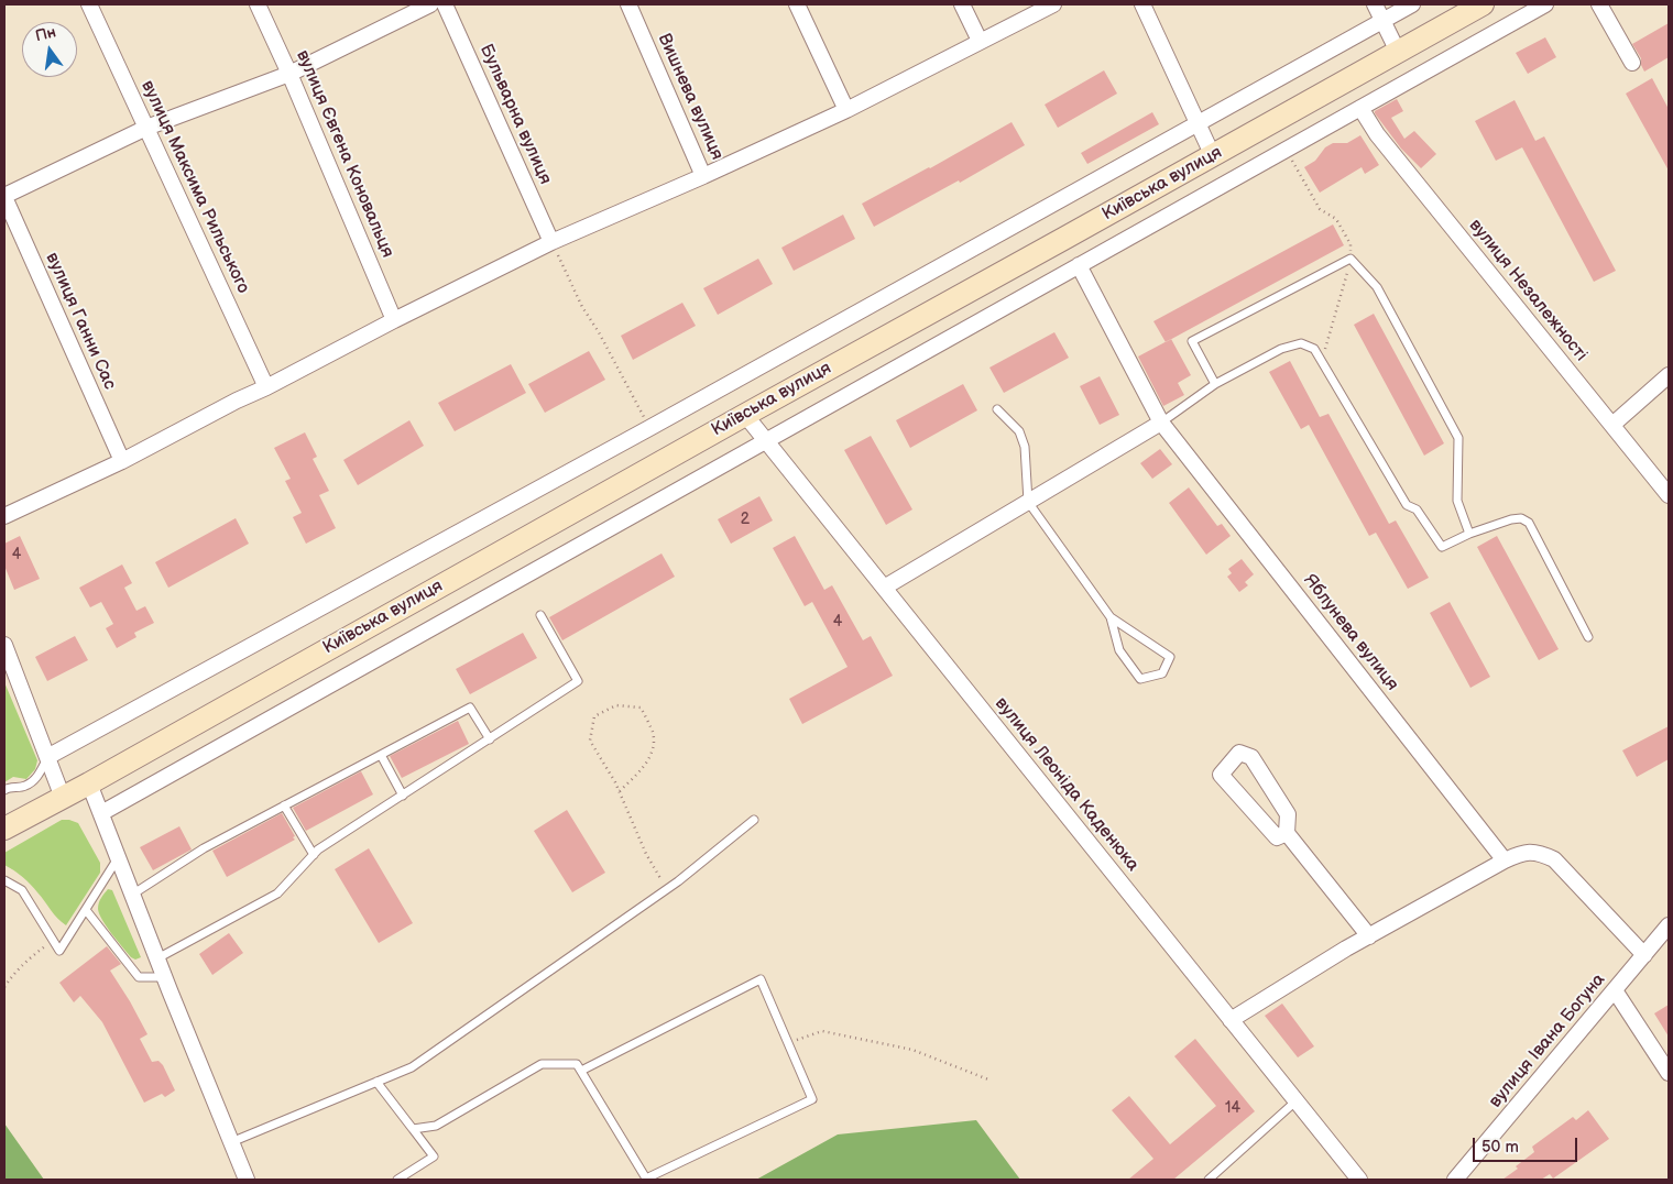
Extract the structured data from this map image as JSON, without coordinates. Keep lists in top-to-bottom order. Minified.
{"streets":{"main road":["Київська вулиця"],"street":["Вишнева вулиця","Бульварна вулиця","вулиця Євгена Коновальця","вулиця Максима Рильського","вулиця Незалежності","вулиця Ганни Сас","Яблунева вулиця","вулиця Леоніда Каденюка","вулиця Івана Богуна"]},"crossings":[["Київська вулиця","вулиця Леоніда Каденюка"]],"house_numbers":["2","4","4","14"],"scale_bar":"50 m","north":"top"}
